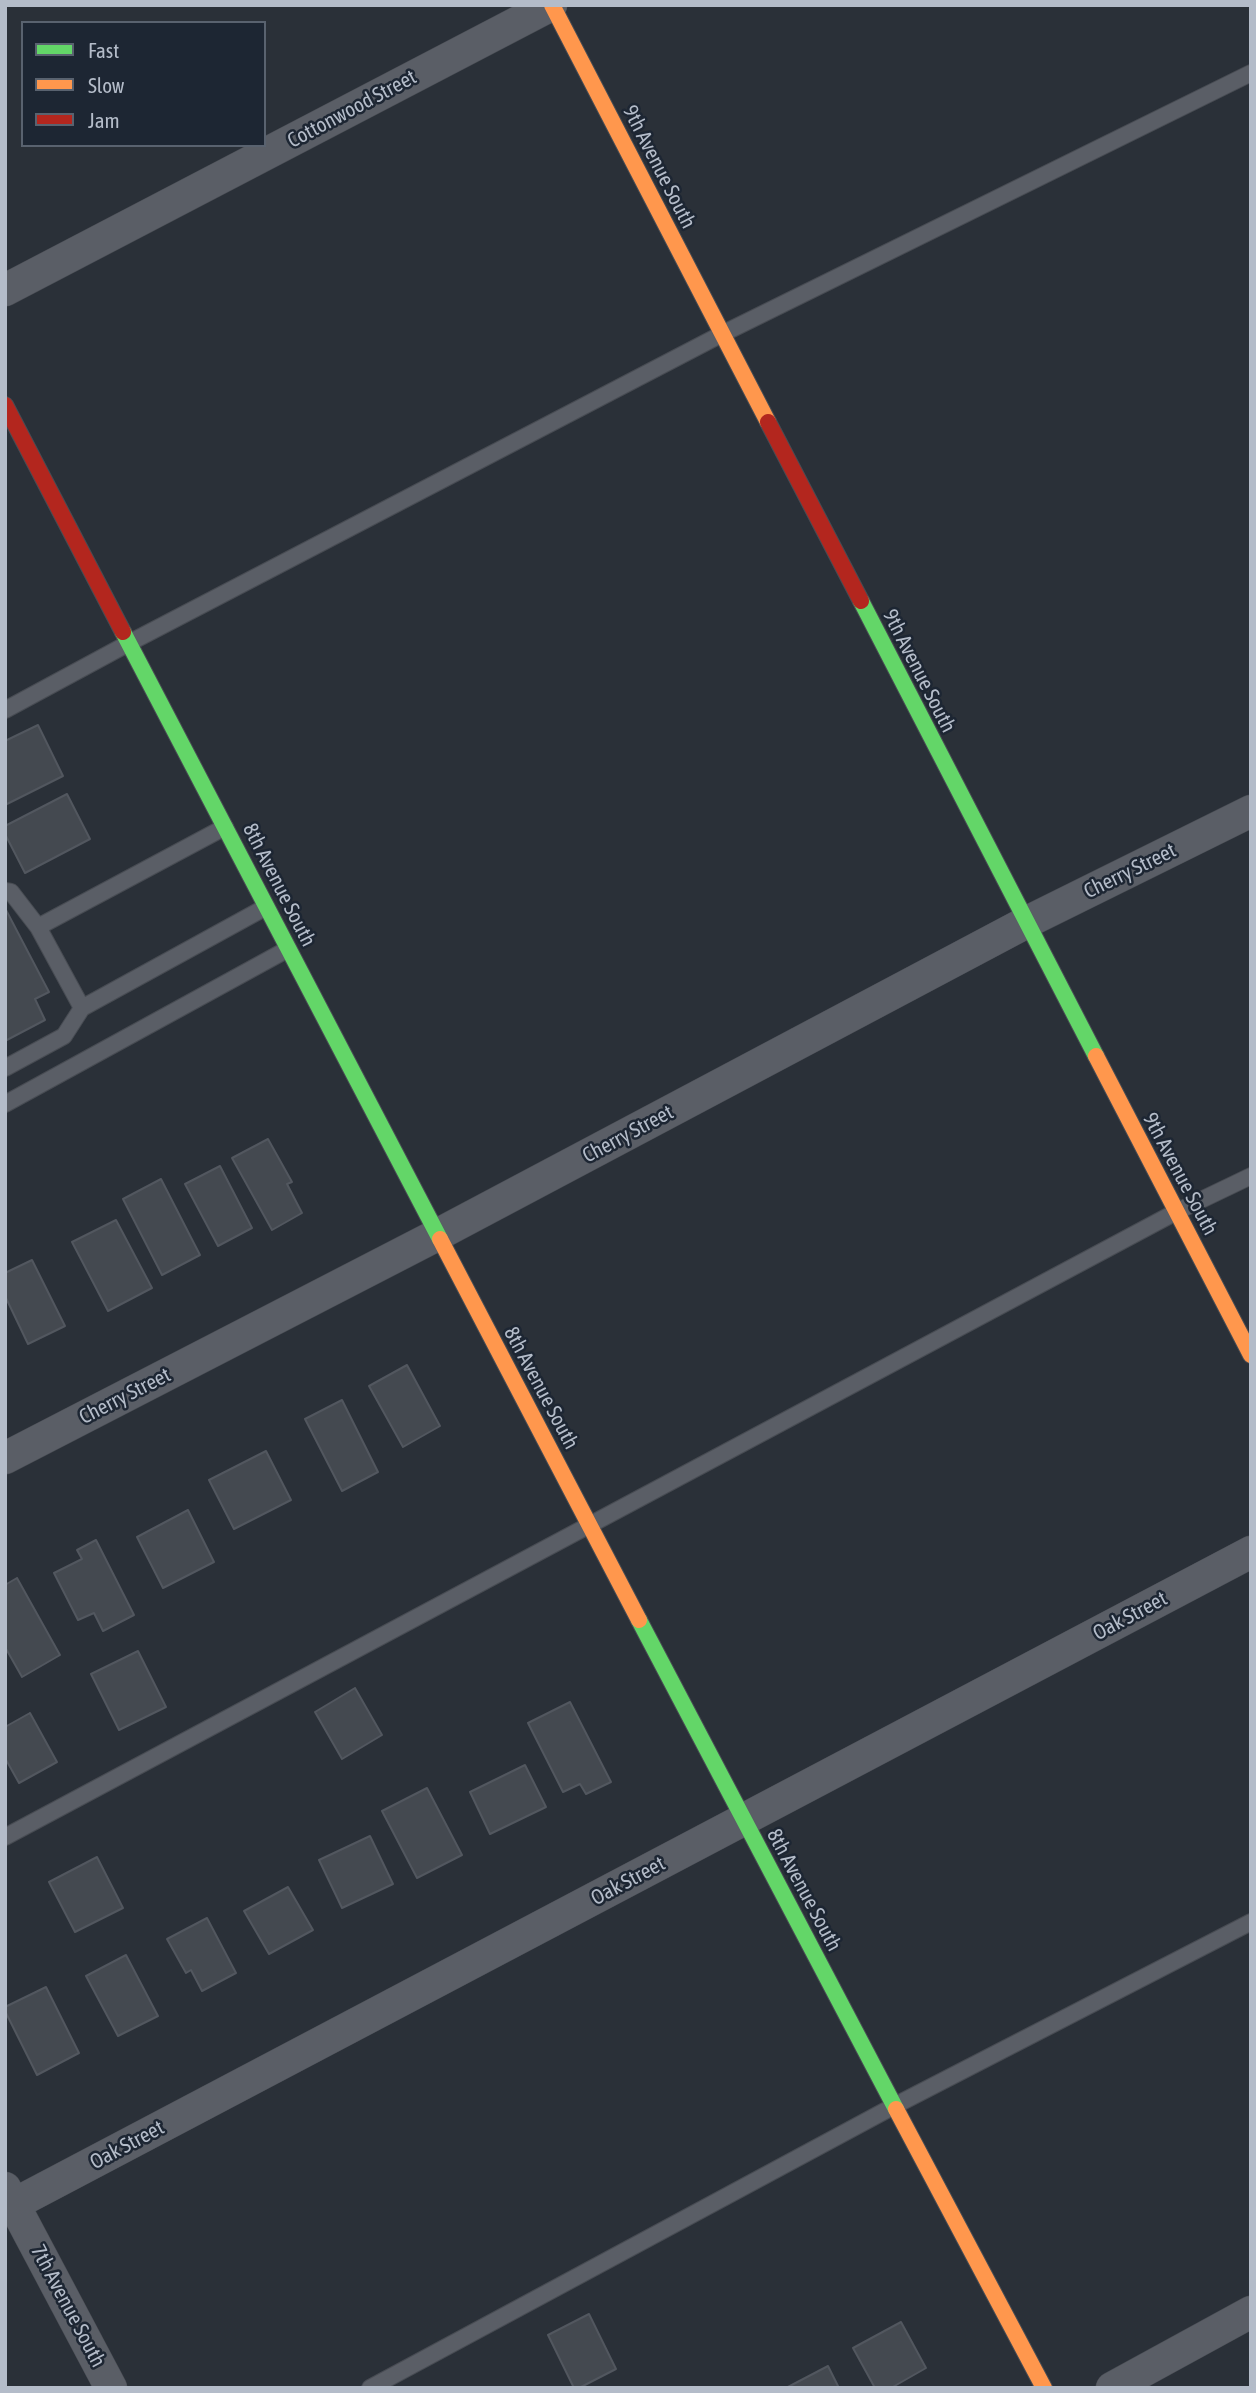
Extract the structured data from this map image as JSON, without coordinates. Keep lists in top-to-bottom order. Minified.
{"streets":{"street":["Cottonwood Street","9th Avenue South","Cherry Street","8th Avenue South","Oak Street","7th Avenue South"]},"crossings":[["Cottonwood Street","9th Avenue South"],["9th Avenue South","Cherry Street"],["Cherry Street","8th Avenue South"],["8th Avenue South","Oak Street"],["Oak Street","7th Avenue South"]],"legend":["Fast","Slow","Jam"]}
